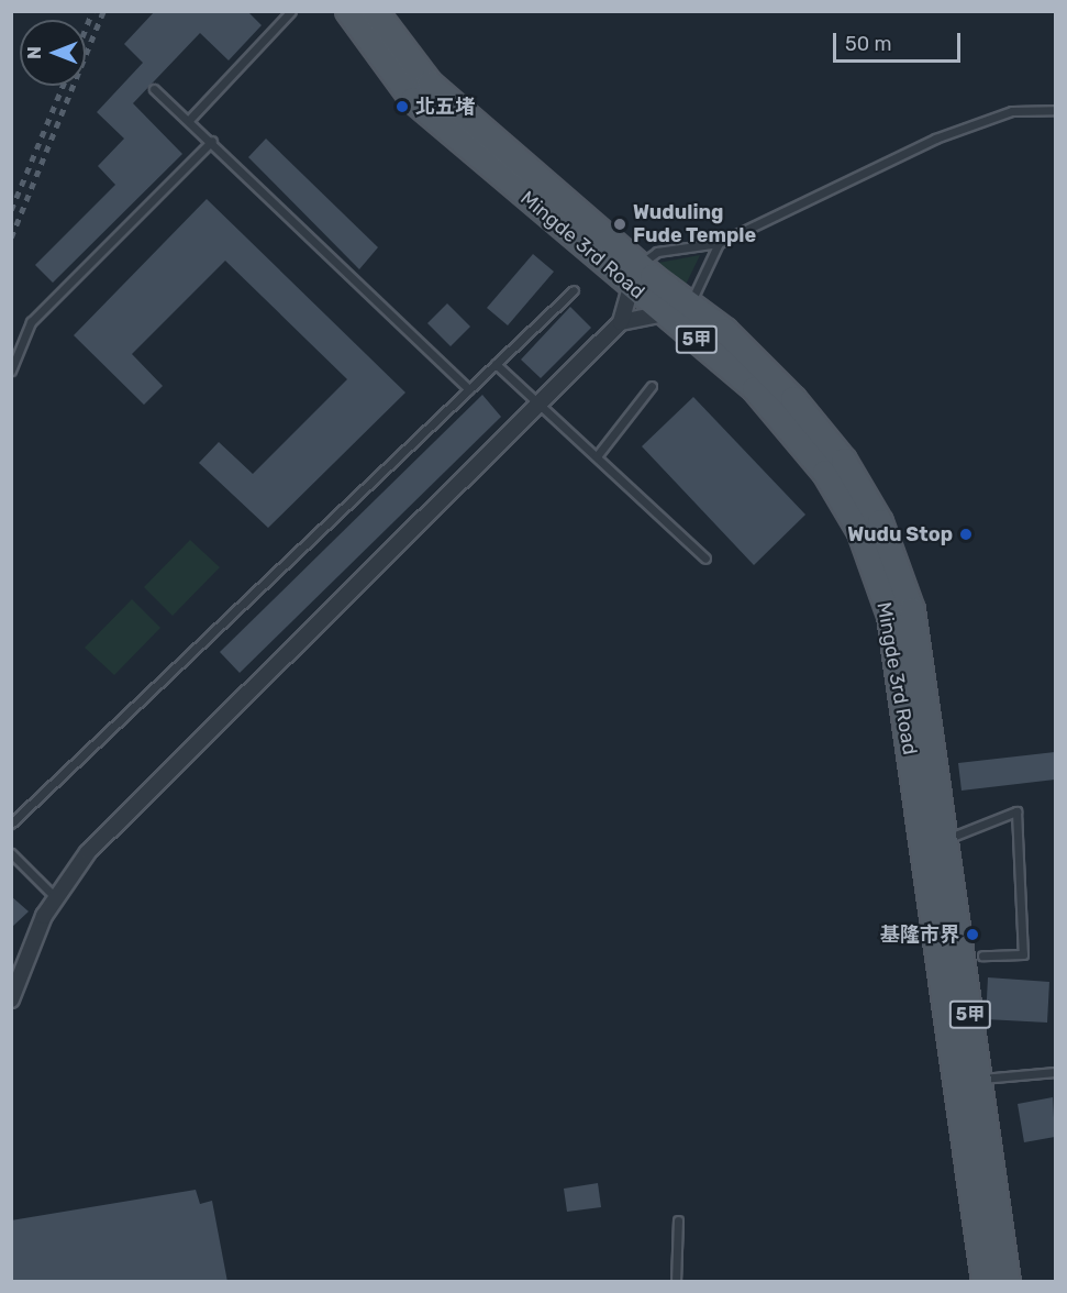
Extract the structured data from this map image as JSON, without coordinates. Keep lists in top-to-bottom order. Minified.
{"streets":{"main road":["Mingde 3rd Road","5甲"]},"places":["北五堵","Wuduling Fude Temple","Wudu Stop","基隆市界"],"scale_bar":"50 m","north":"left"}
